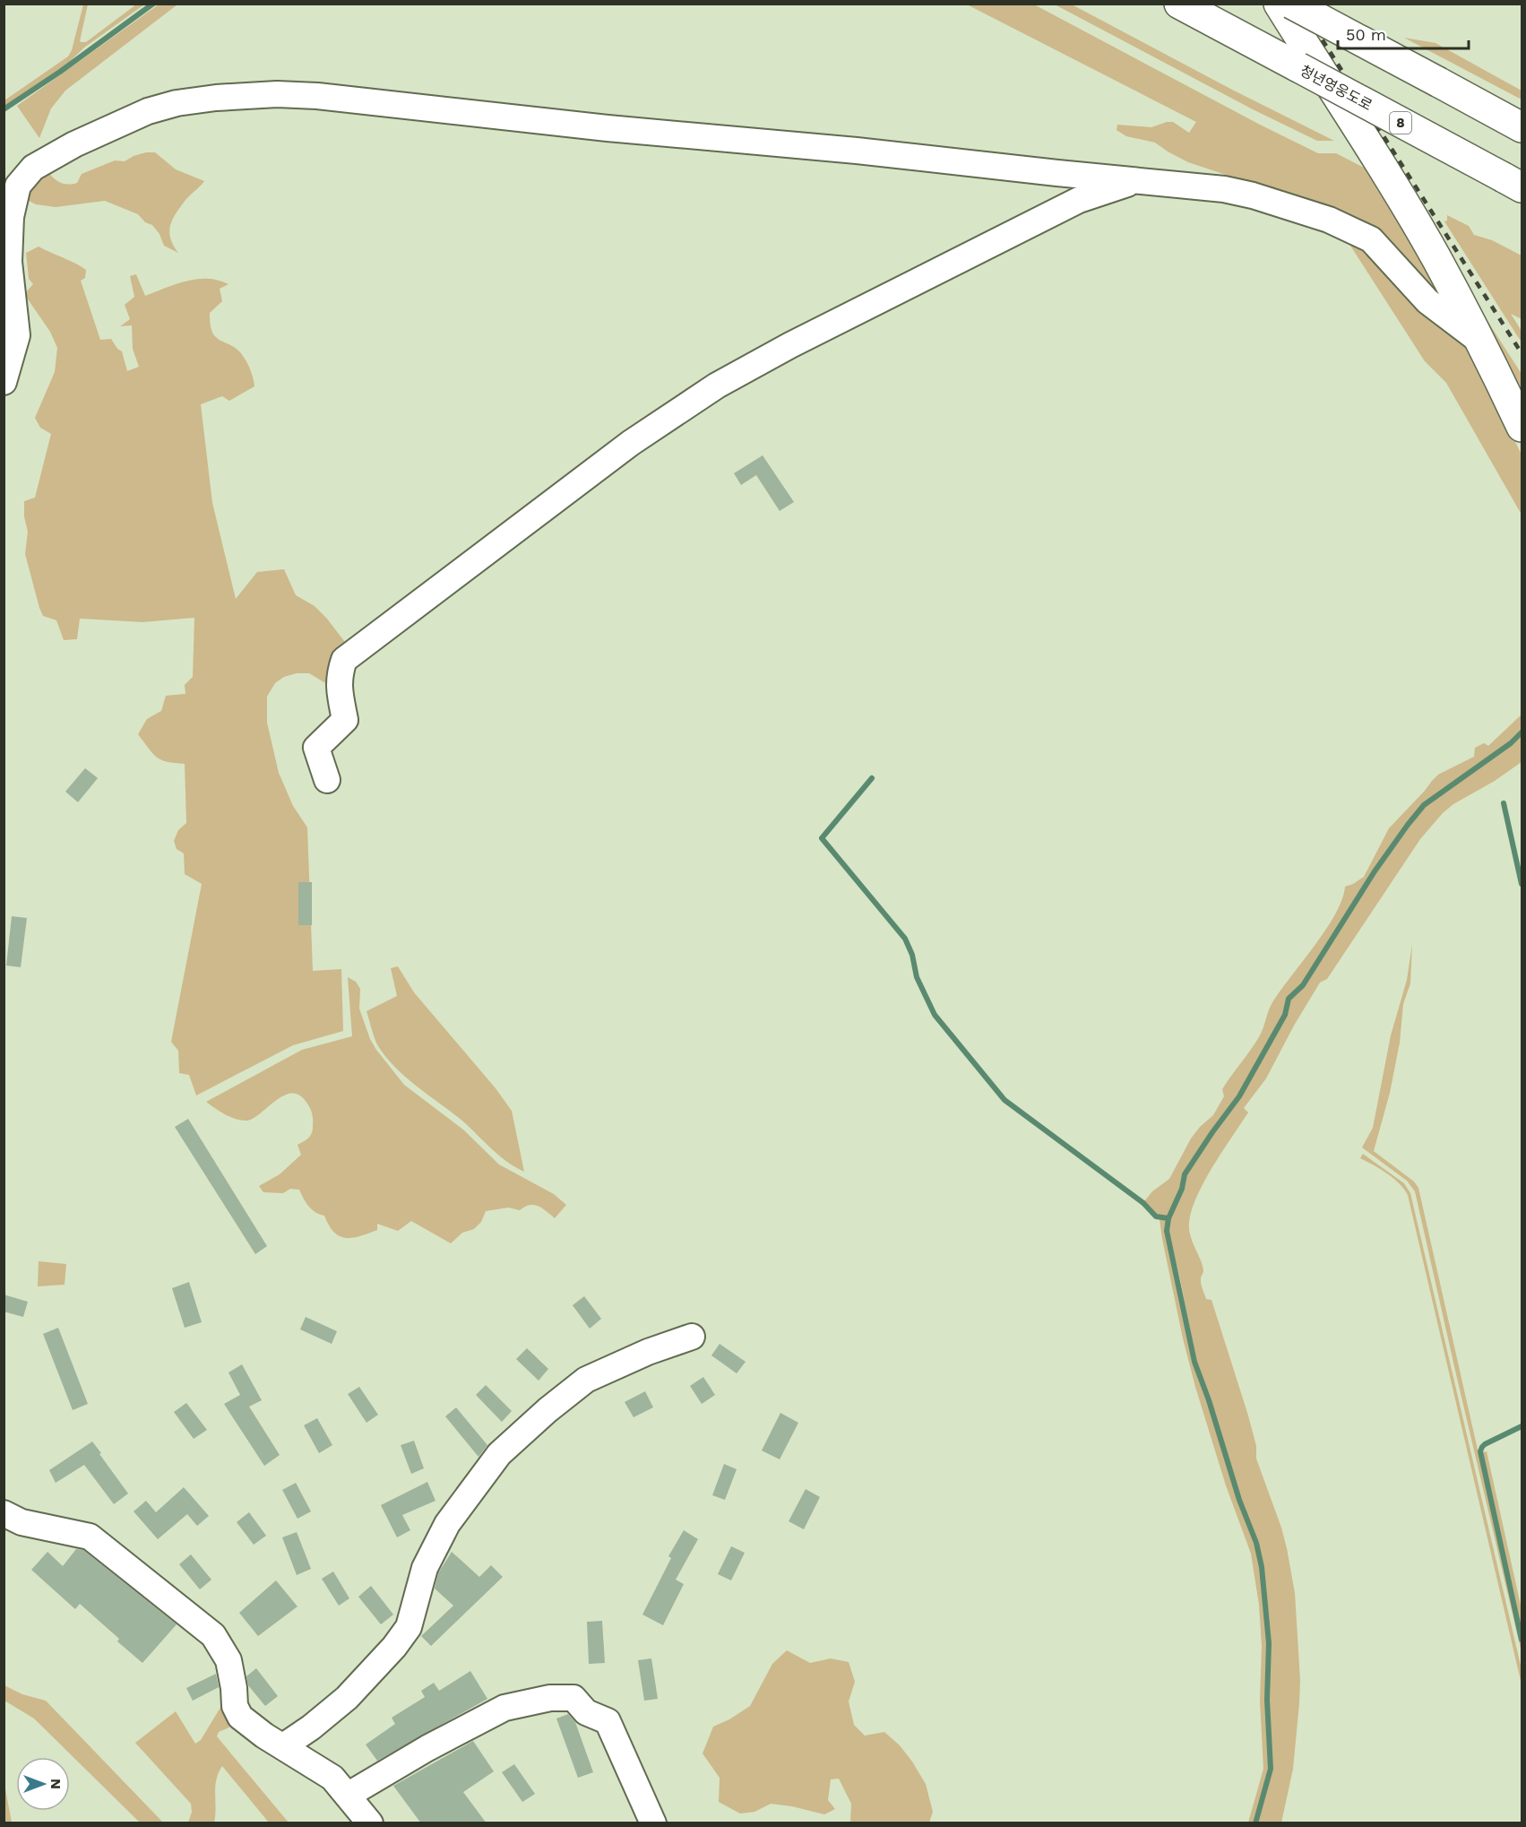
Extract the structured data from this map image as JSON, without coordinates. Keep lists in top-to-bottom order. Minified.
{"streets":{"main road":["청년영웅도로","8"]},"scale_bar":"50 m","north":"right"}
